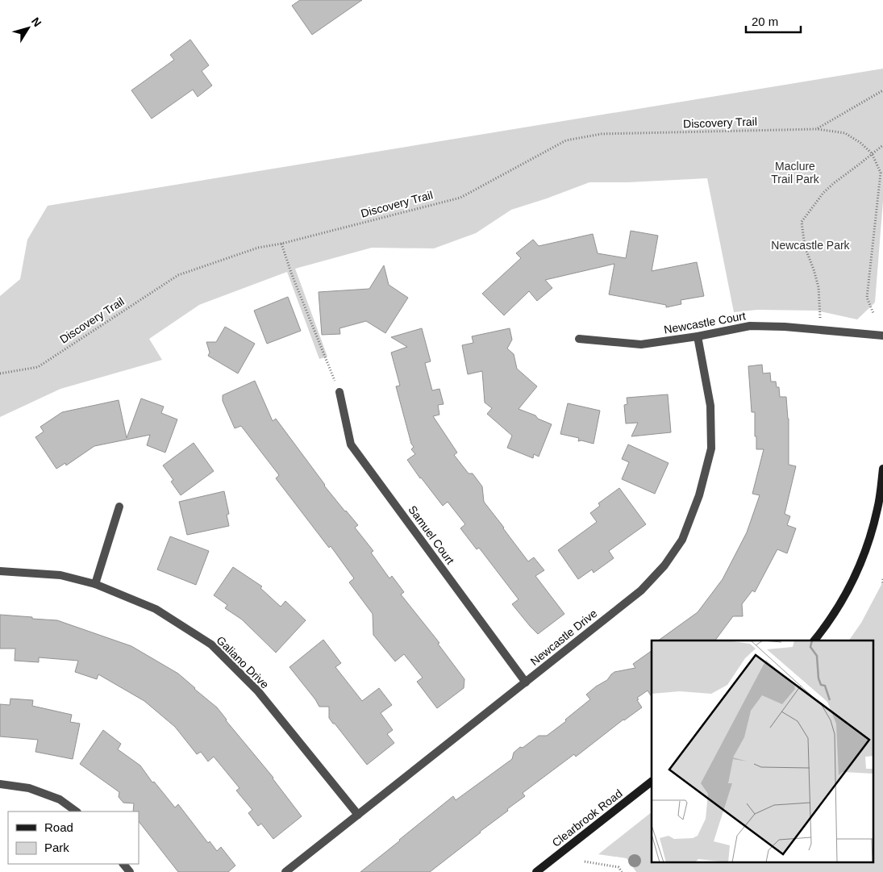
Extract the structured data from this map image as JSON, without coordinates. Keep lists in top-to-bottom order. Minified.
{"streets":{"main road":["Clearbrook Road"],"street":["Newcastle Court","Samuel Court","Newcastle Drive","Galiano Drive"],"path":["Discovery Trail"]},"crossings":[["Newcastle Court","Newcastle Drive"],["Samuel Court","Newcastle Drive"],["Newcastle Drive","Galiano Drive"]],"parks":["Maclure Trail Park","Newcastle Park"],"legend":["Road","Park"],"scale_bar":"20 m","north":"top right"}
